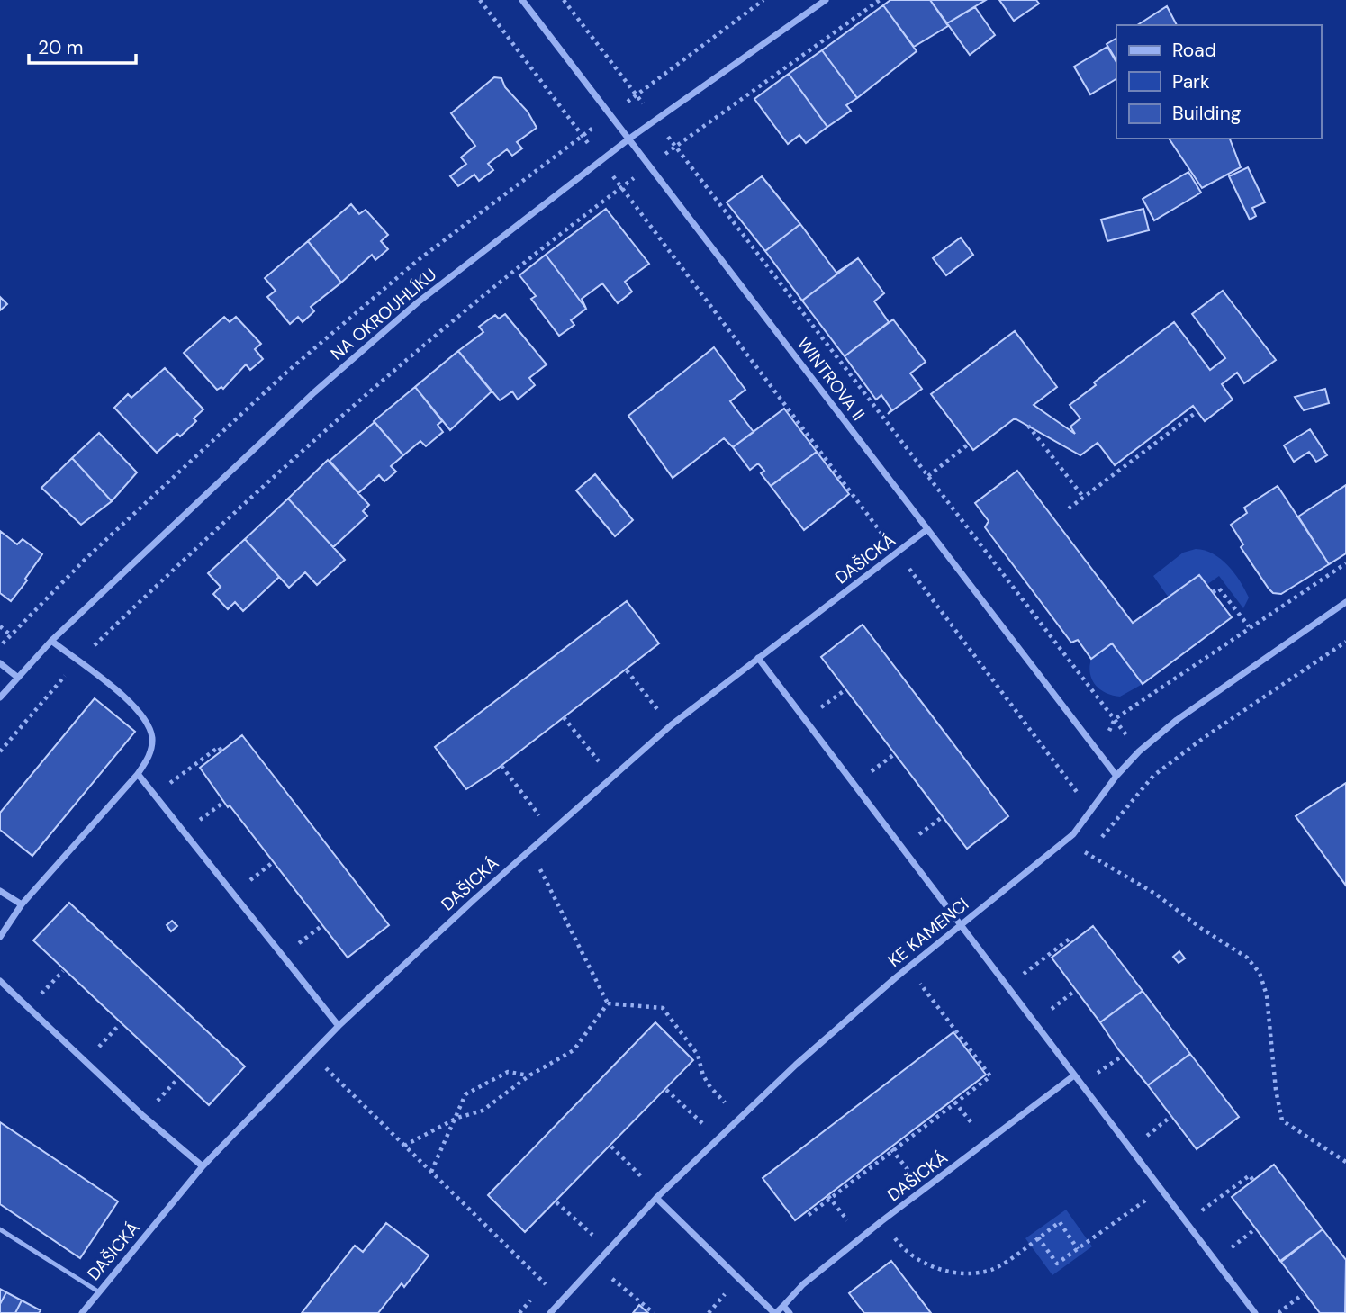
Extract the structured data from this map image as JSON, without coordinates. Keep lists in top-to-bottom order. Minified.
{"streets":{"street":["NA OKROUHLÍKU","WINTROVA II","DAŠICKÁ","KE KAMENCI"]},"crossings":[["NA OKROUHLÍKU","WINTROVA II"],["WINTROVA II","DAŠICKÁ"],["WINTROVA II","KE KAMENCI"],["DAŠICKÁ","KE KAMENCI"]],"legend":["Road","Park","Building"],"scale_bar":"20 m"}
